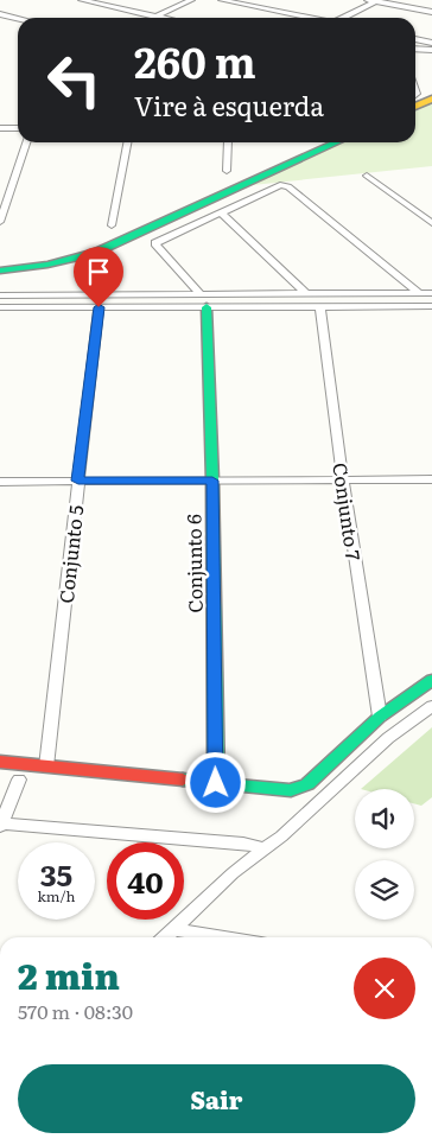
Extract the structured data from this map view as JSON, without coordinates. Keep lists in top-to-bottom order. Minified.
{"streets":{"street":["Conjunto 7","Conjunto 5","Conjunto 6"]},"page":{"turn":["260 m","Vire à esquerda"],"speed":"35 km/h","limit":"40","heading":["2 min","570 m · 08:30"],"buttons":"Sair"}}
